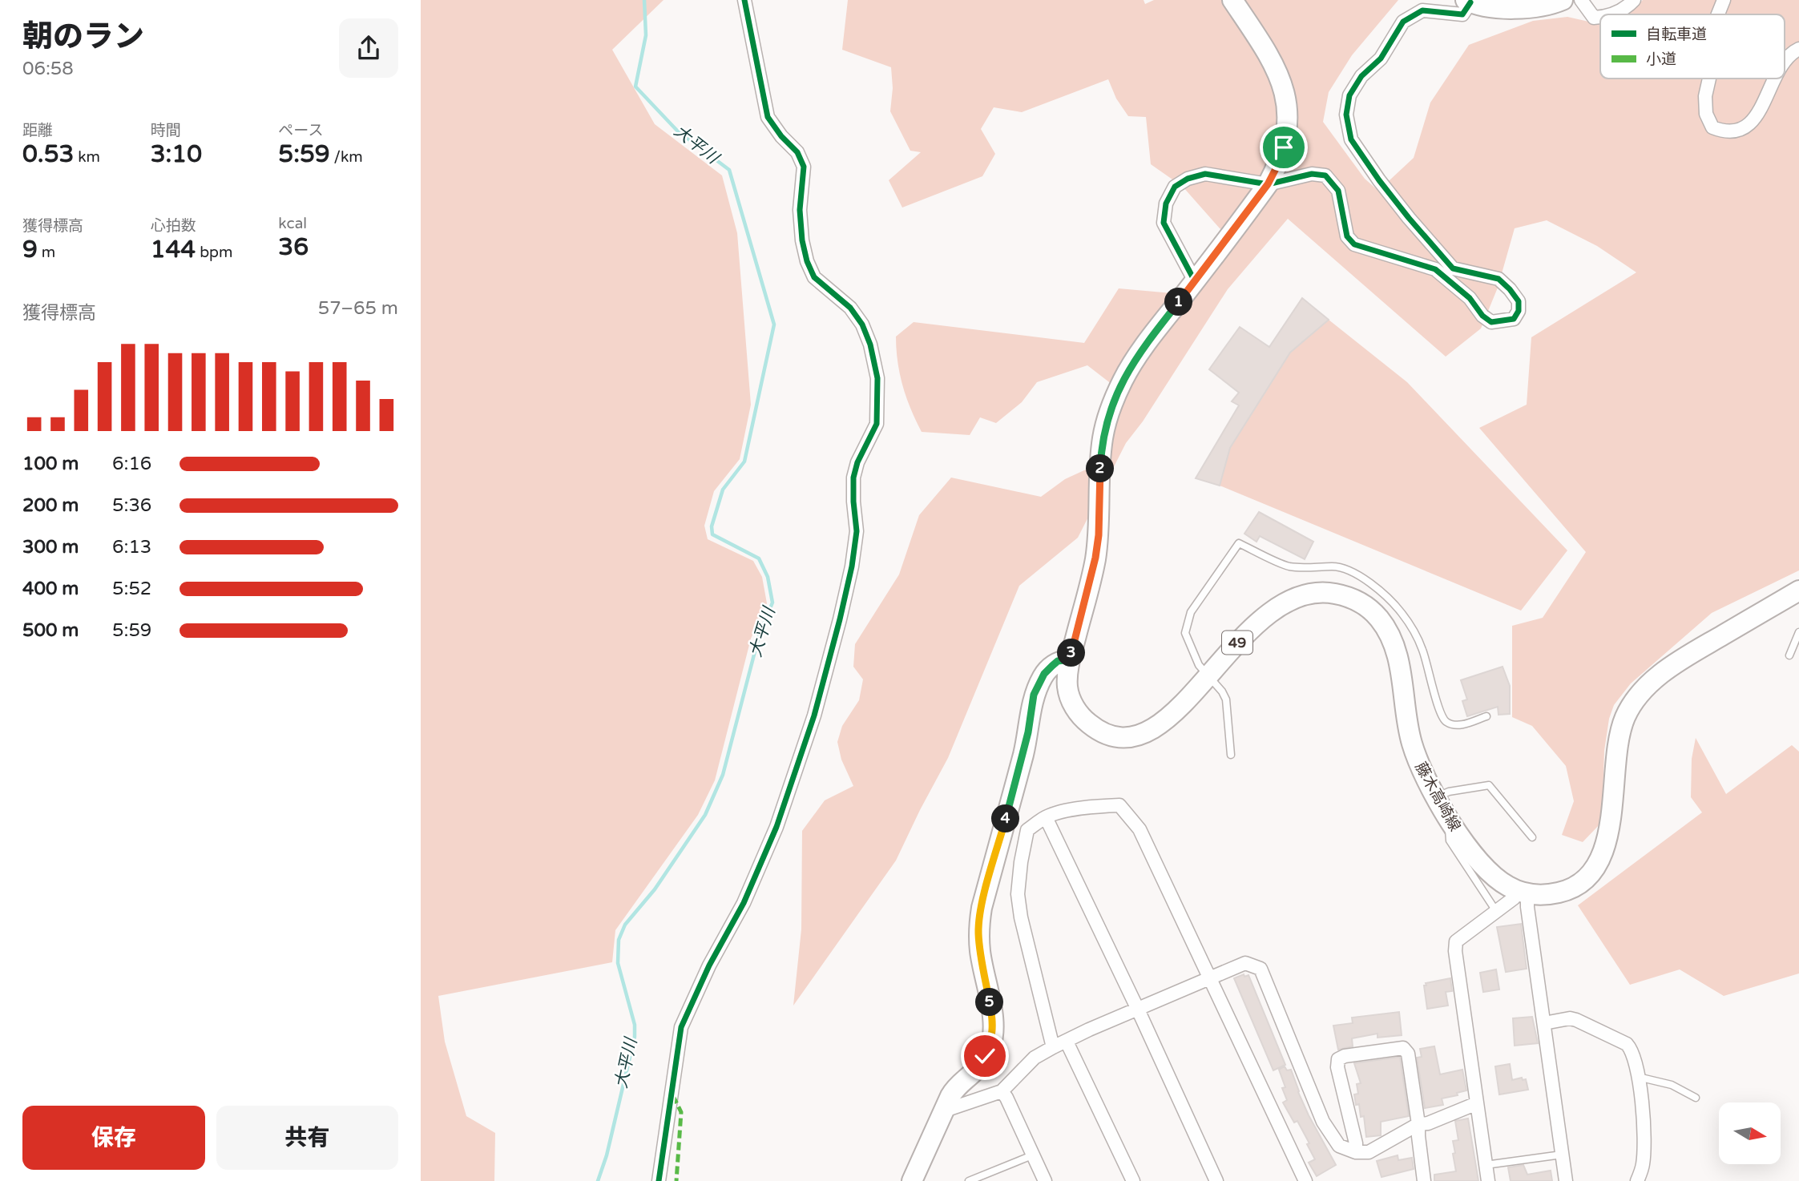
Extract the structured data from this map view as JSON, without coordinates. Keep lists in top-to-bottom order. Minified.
{"streets":{"main road":["49","藤木高崎線"]},"water":["大平川"],"legend":["自転車道","小道"],"north":"right","page":{"heading":["朝のラン","06:58"],"stats":[["距離","0.53 km"],["時間","3:10"],["ペース","5:59 /km"],["獲得標高","9 m"],["心拍数","144 bpm"],["kcal","36"]],"chart":["獲得標高","57–65 m"],"pins":["1","2","3","4","5"],"list":[{"name":"100 m","note":"6:16"},{"name":"200 m","note":"5:36"},{"name":"300 m","note":"6:13"},{"name":"400 m","note":"5:52"},{"name":"500 m","note":"5:59"}],"buttons":["保存","共有"]}}
